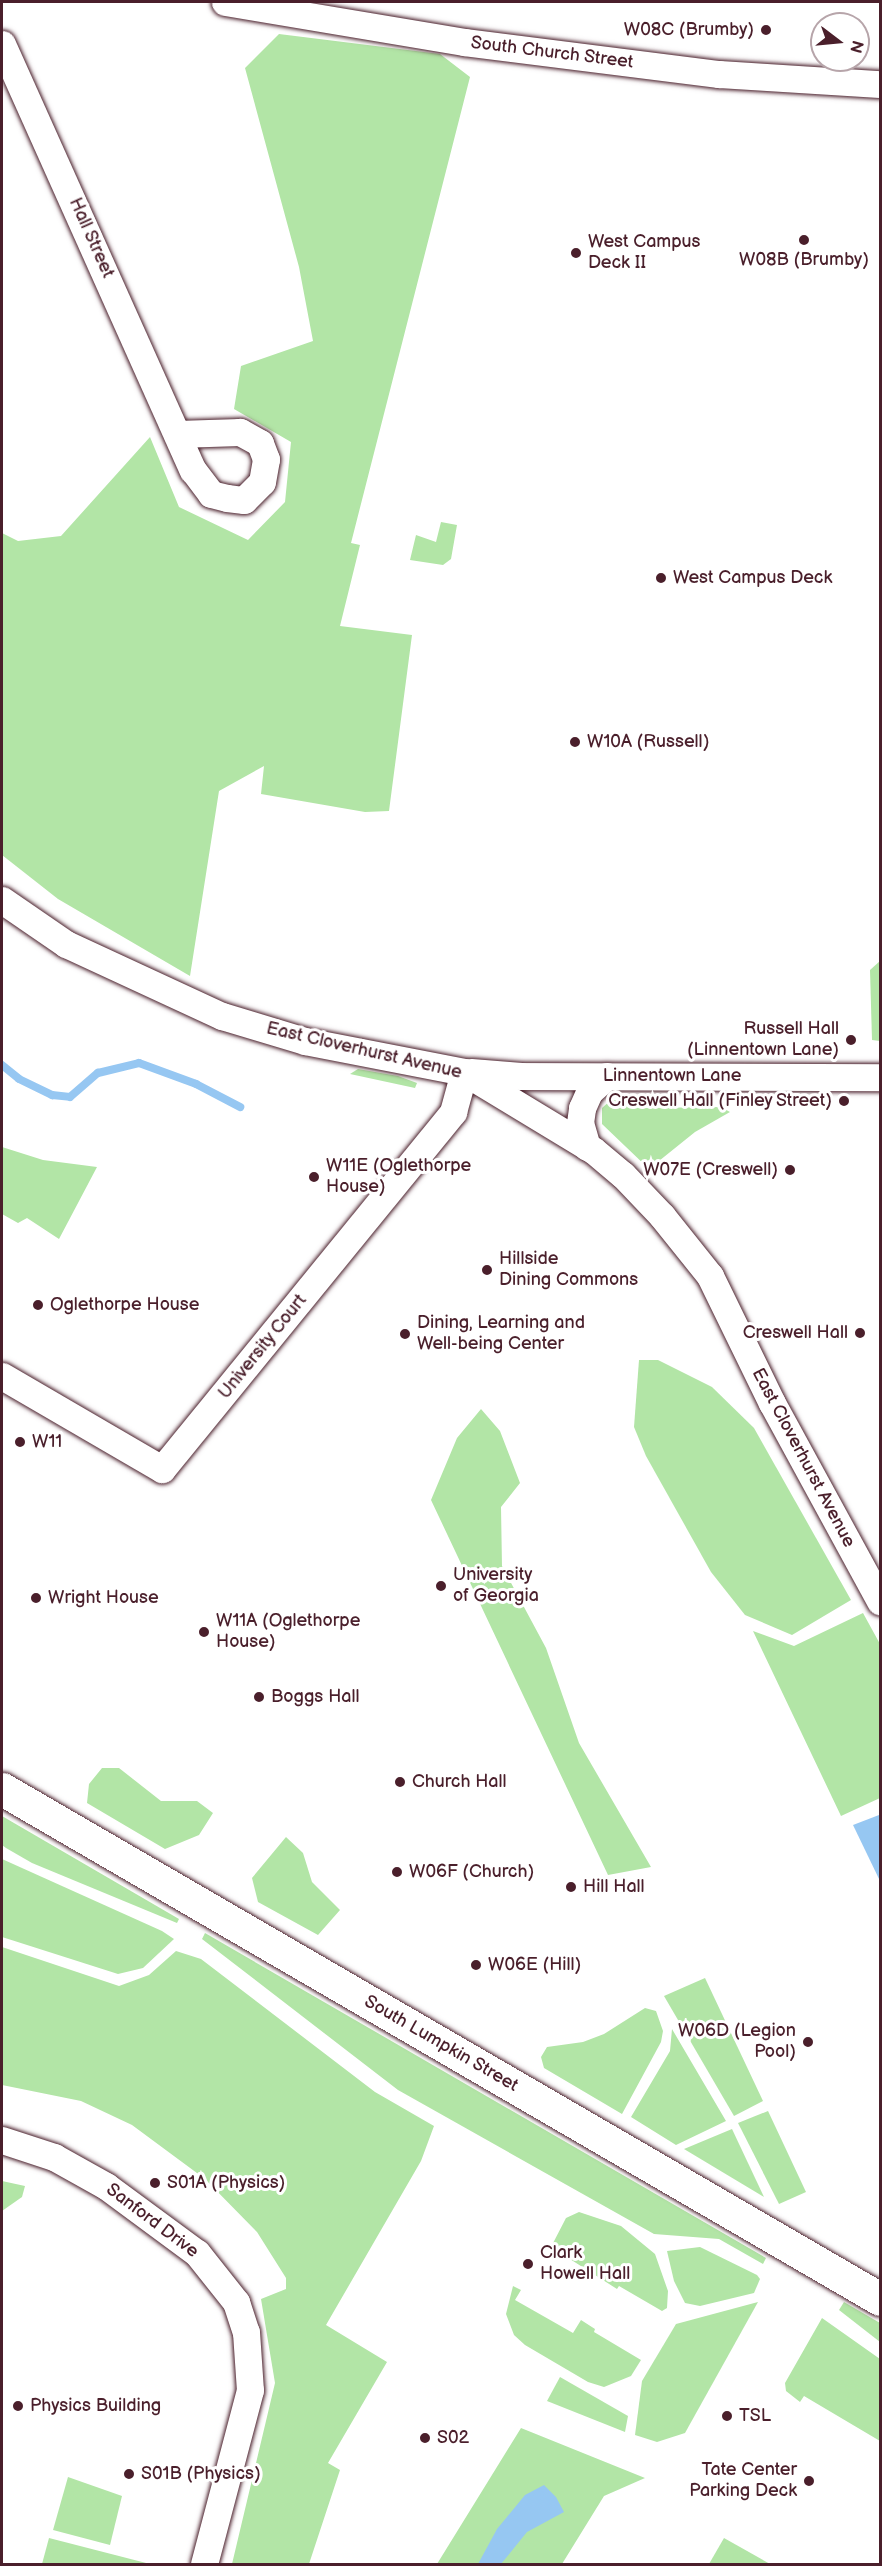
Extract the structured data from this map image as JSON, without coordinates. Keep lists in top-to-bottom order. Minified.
{"streets":{"main road":["South Lumpkin Street"],"street":["South Church Street","Hall Street","East Cloverhurst Avenue","Linnentown Lane","University Court","Sanford Drive"]},"crossings":[["East Cloverhurst Avenue","Linnentown Lane"],["East Cloverhurst Avenue","University Court"],["Linnentown Lane","University Court"]],"places":["W08C (Brumby)","W08B (Brumby)","West Campus Deck II","West Campus Deck","W10A (Russell)","Russell Hall (Linnentown Lane)","Creswell Hall (Finley Street)","W07E (Creswell)","W11E (Oglethorpe House)","Hillside Dining Commons","Oglethorpe House","Creswell Hall","Dining, Learning and Well-being Center","W11","University of Georgia","Wright House","W11A (Oglethorpe House)","Boggs Hall","Church Hall","W06F (Church)","Hill Hall","W06E (Hill)","W06D (Legion Pool)","S01A (Physics)","Clark Howell Hall","Physics Building","TSL","S02","S01B (Physics)","Tate Center Parking Deck"],"north":"right"}
